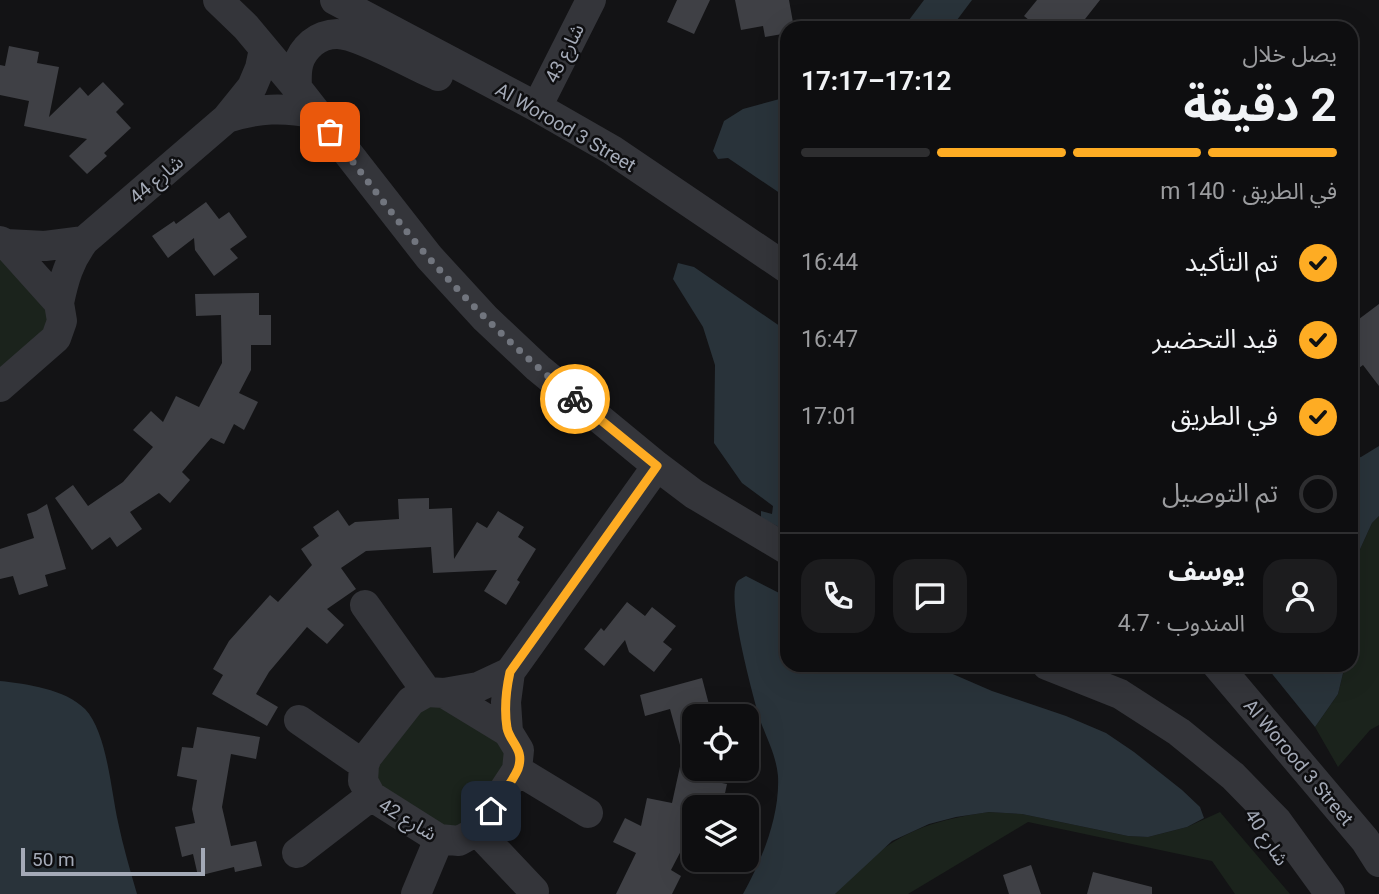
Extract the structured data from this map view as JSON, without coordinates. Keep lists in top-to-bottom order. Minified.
{"streets":{"street":["شارع 43","Al Worood 3 Street","شارع 44","شارع 42","شارع 40"]},"crossings":[["شارع 43","Al Worood 3 Street"]],"scale_bar":"50 m","page":{"heading":["2 دقيقة","يصل خلال","17:12–17:17"],"panel":["يوسف","المندوب · 4.7"],"bar":"في الطريق · 140 m","list":[["تم التأكيد","16:44"],["قيد التحضير","16:47"],["في الطريق","17:01"],"تم التوصيل"],"scale":"50 m"}}
